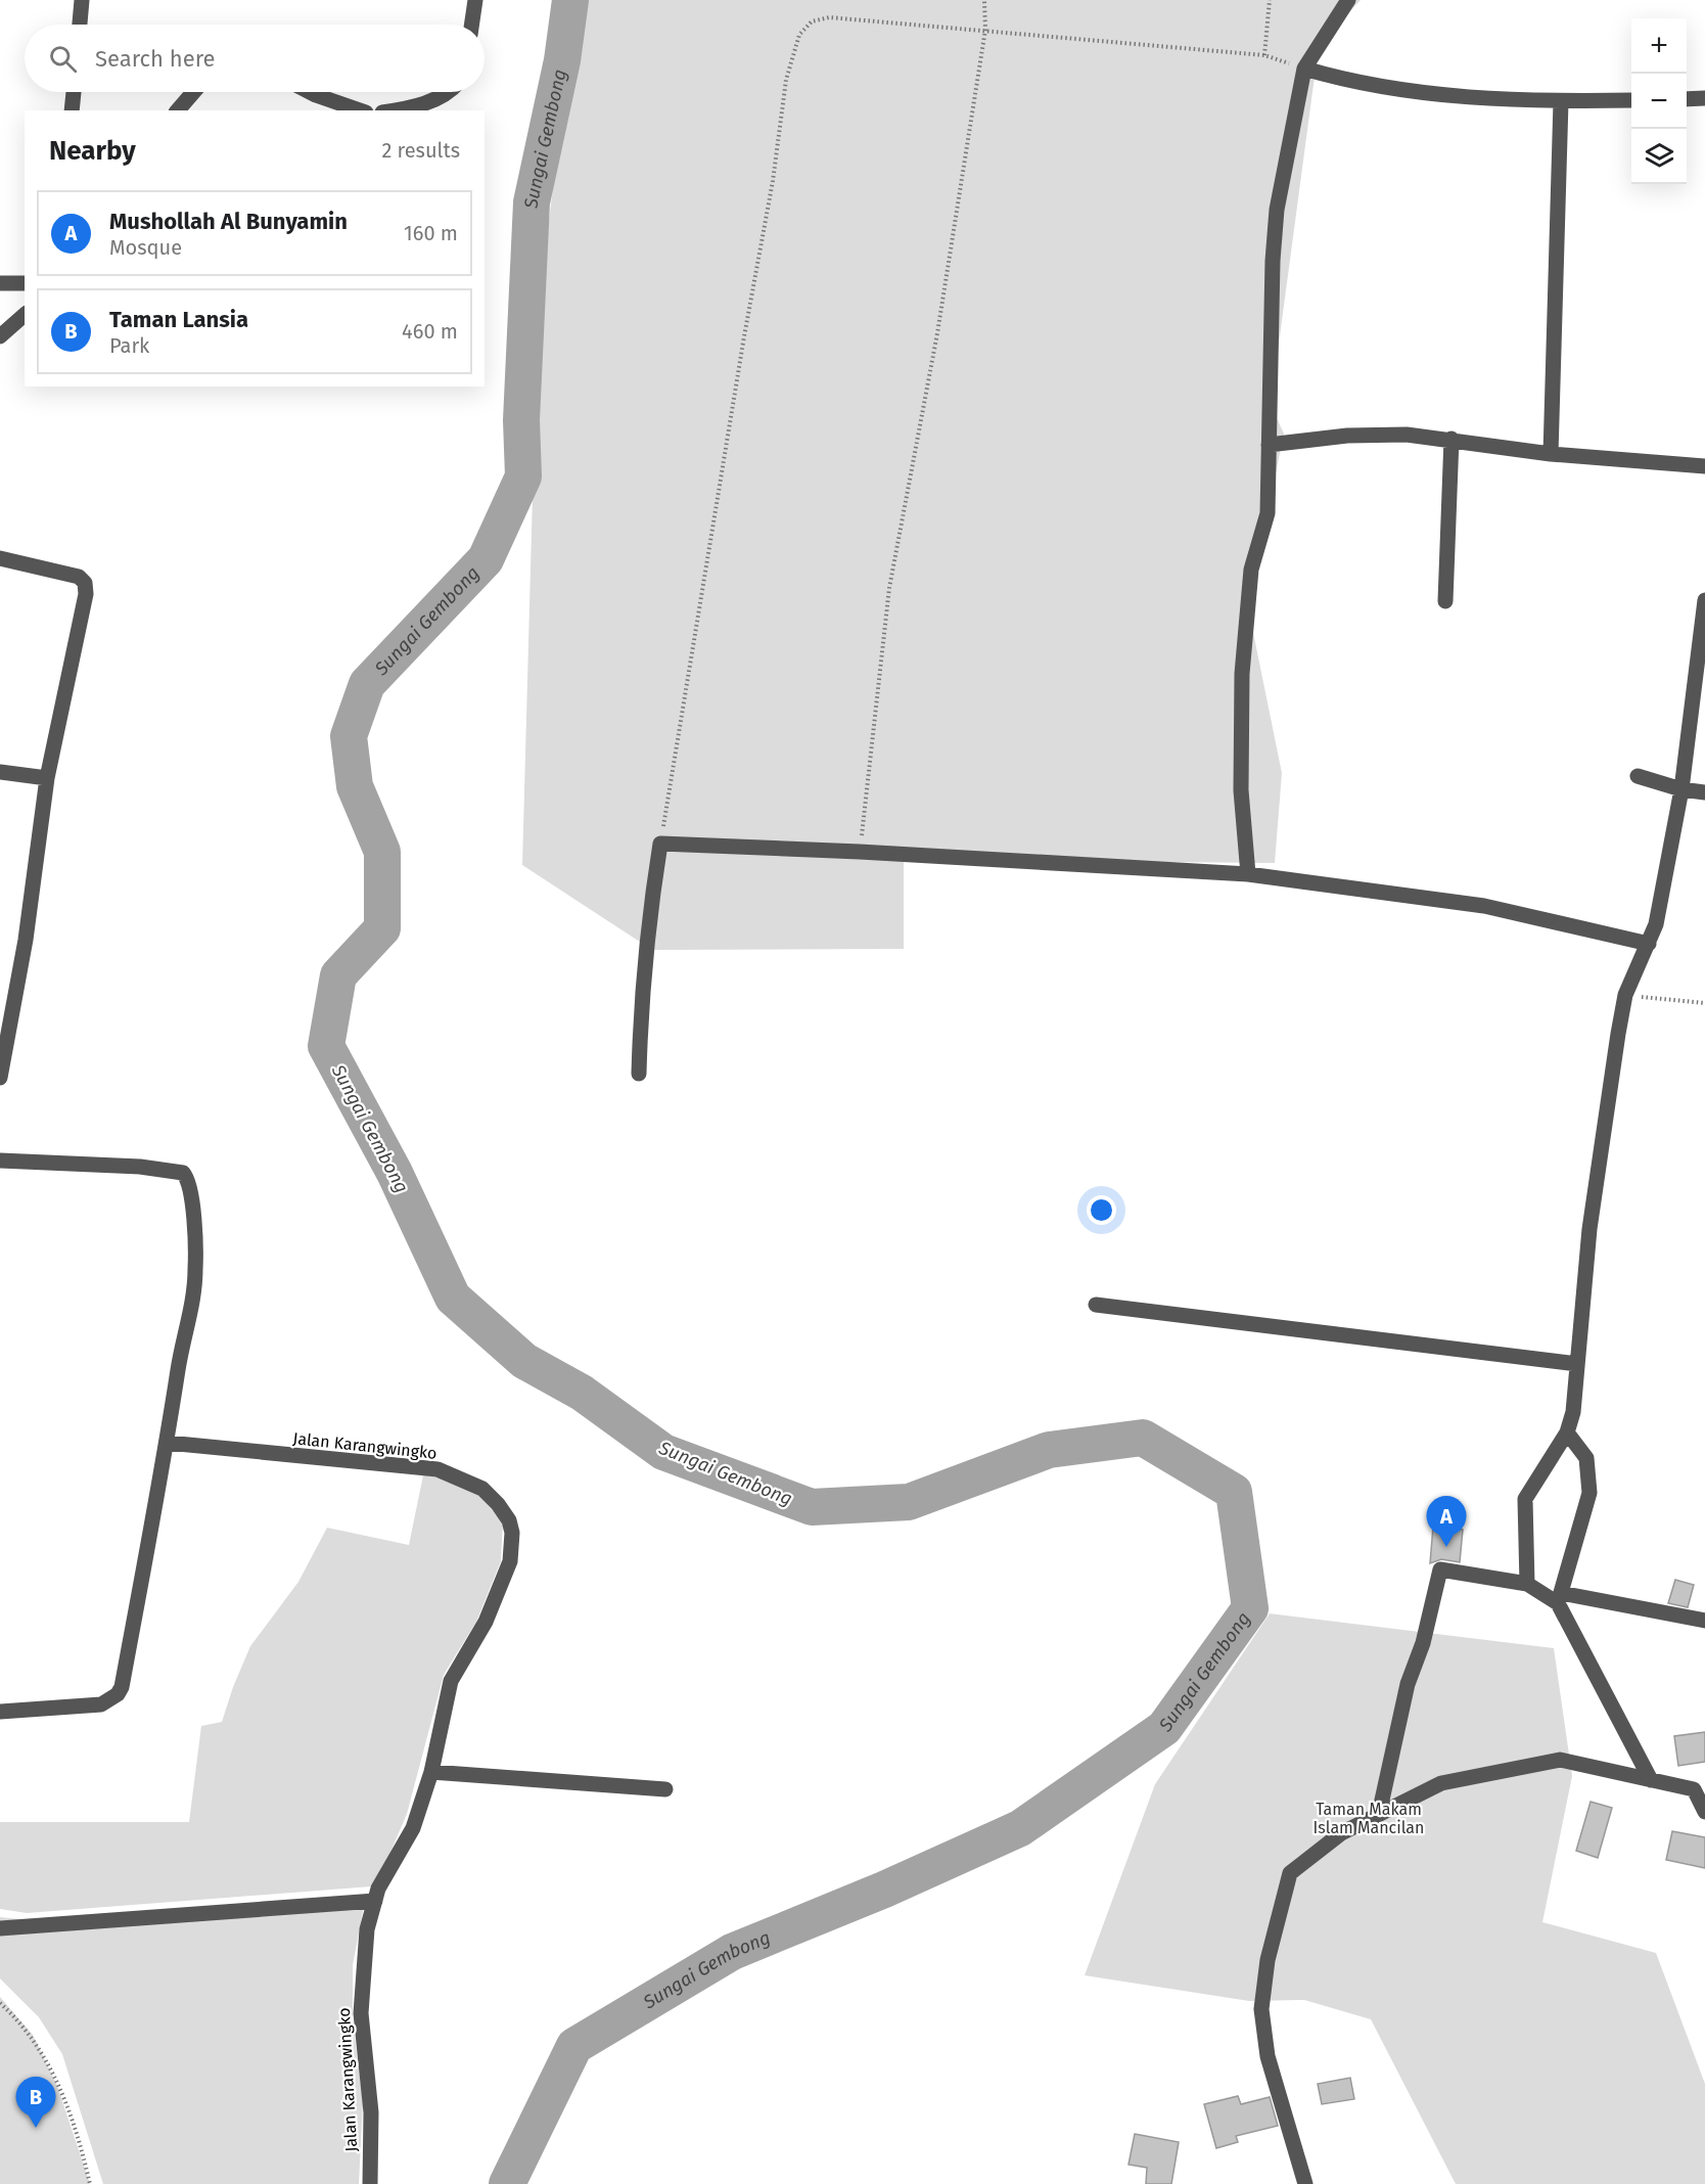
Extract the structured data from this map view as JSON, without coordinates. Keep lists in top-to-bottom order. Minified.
{"streets":{"street":["Jalan Karangwingko"]},"water":["Sungai Gembong"],"parks":["Taman Makam Islam Mancilan"],"page":{"map_buttons":["+","−"],"search":"Search here","heading":["Nearby","2 results"],"list":[{"mark":"A","name":"Mushollah Al Bunyamin","note":"Mosque","value":"160 m"},{"mark":"B","name":"Taman Lansia","note":"Park","value":"460 m"}],"pins":["A","B"]}}
